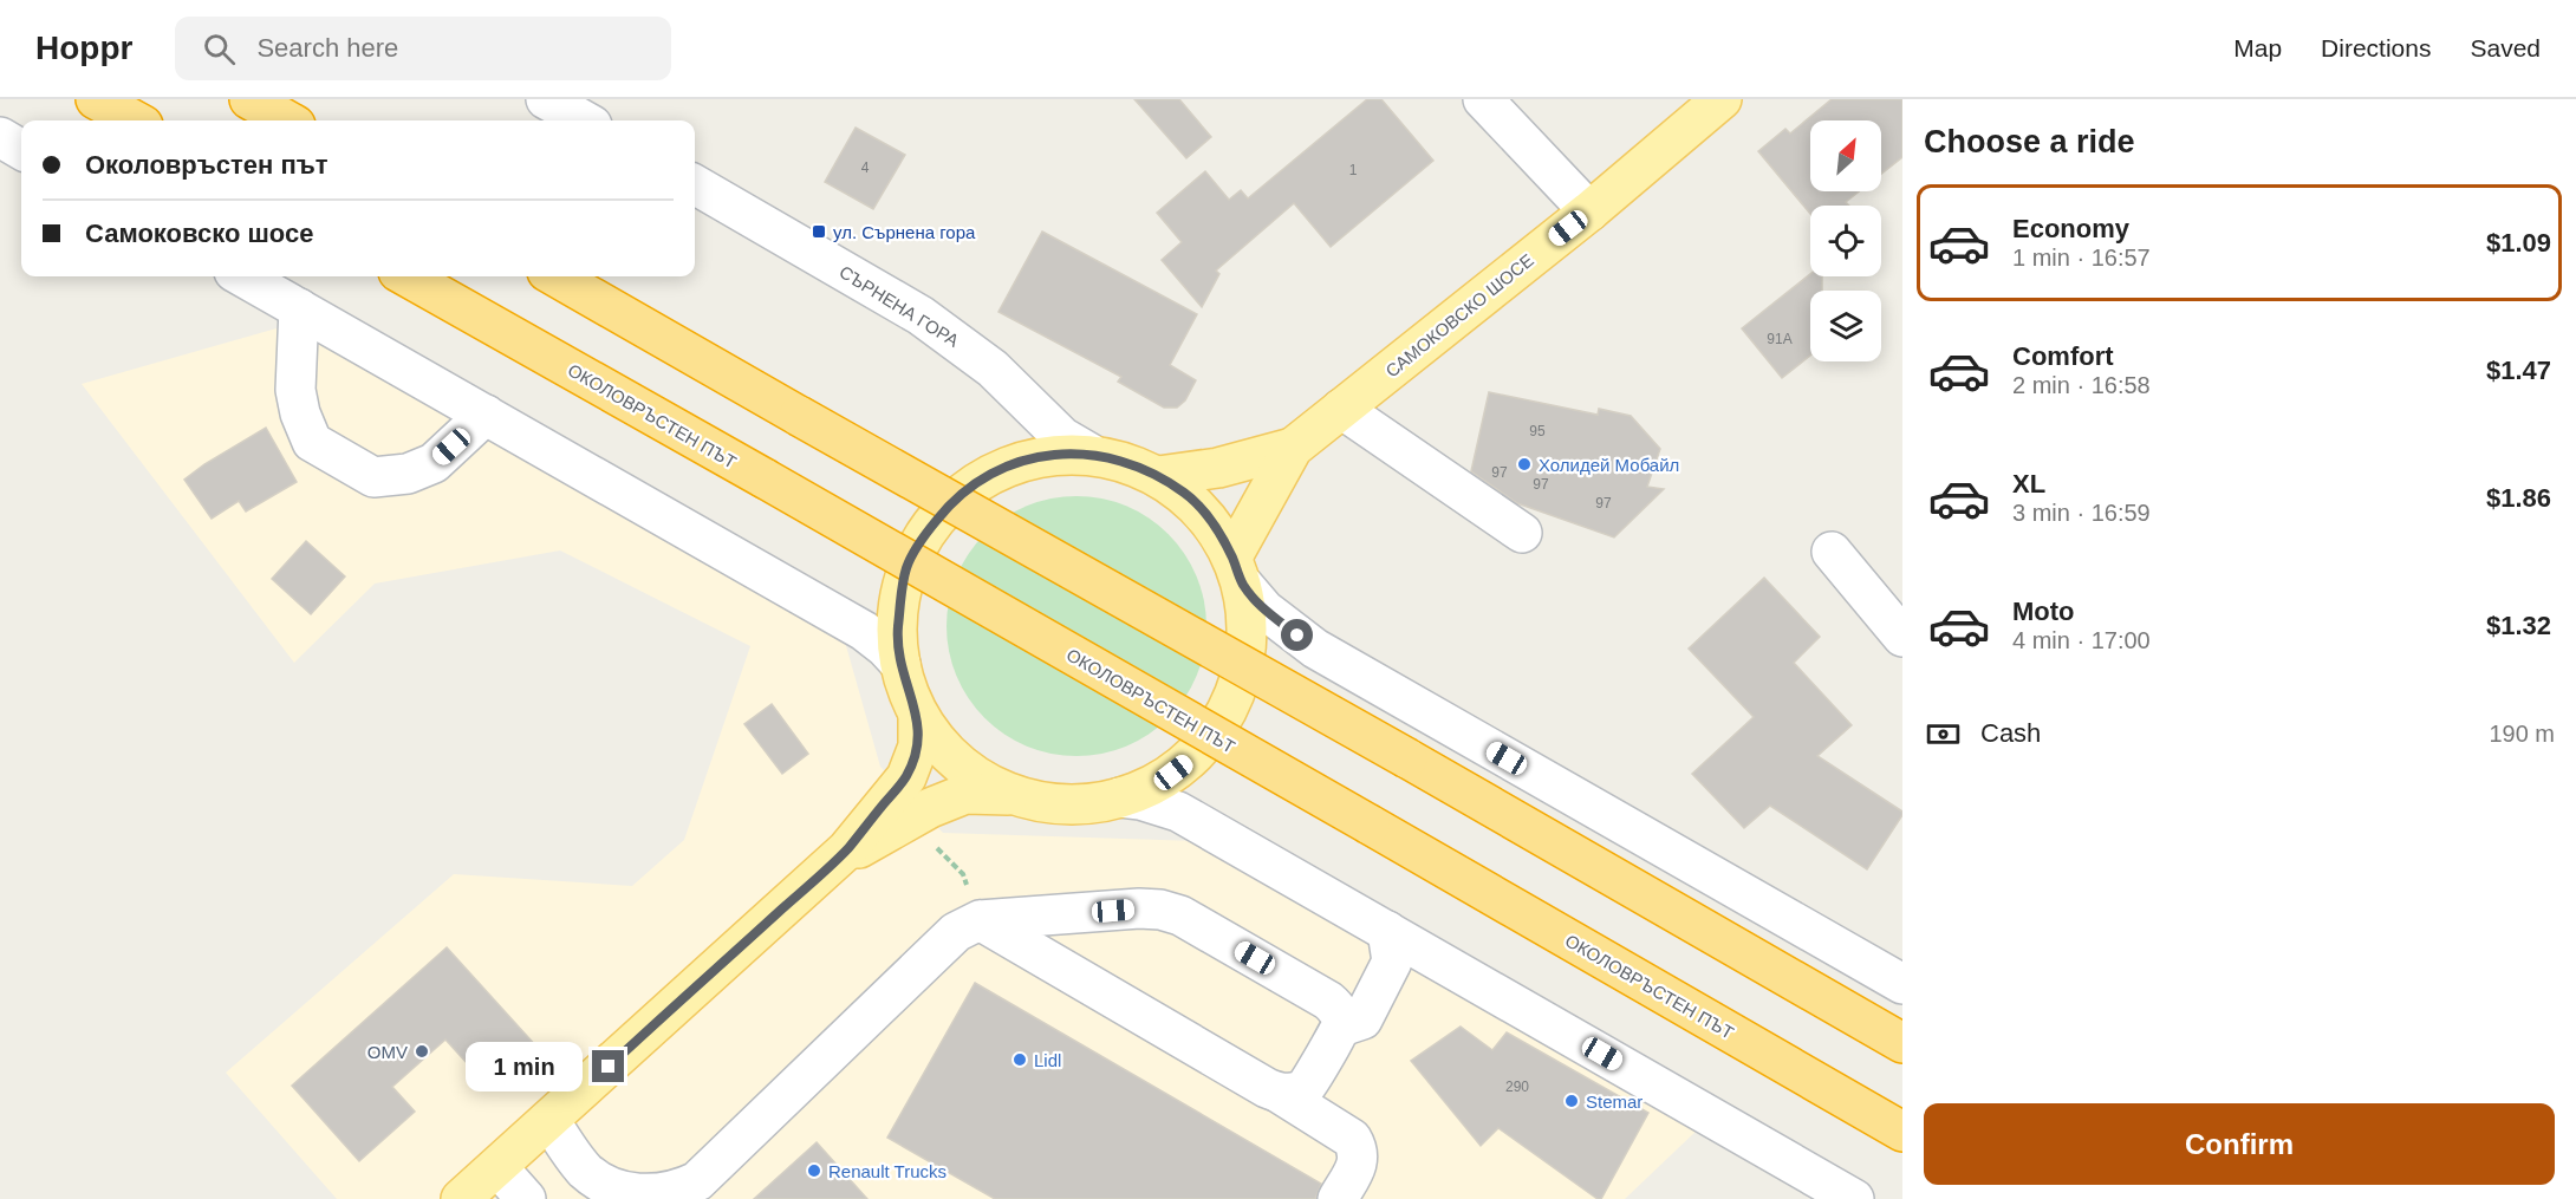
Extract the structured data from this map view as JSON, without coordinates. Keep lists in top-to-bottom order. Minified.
{"streets":{"highway":["ОКОЛОВРЪСТЕН ПЪТ"],"main road":["САМОКОВСКО ШОСЕ"],"street":["СЪРНЕНА ГОРА"]},"places":{"transit":["ул. Сърнена гора"],"other":["Холидей Мобайл","OMV","Lidl","Stemar","Renault Trucks"]},"house_numbers":["4","1","91А","95","97","97","97","290"],"north":"top right","page":{"header":"Hoppr","search":"Search here","nav":["Map","Directions","Saved"],"heading":"Choose a ride","banner":["Околовръстен път","Самоковско шосе"],"list":[{"name":"Economy","note":"1 min · 16:57","value":"$1.09"},{"name":"Comfort","note":"2 min · 16:58","value":"$1.47"},{"name":"XL","note":"3 min · 16:59","value":"$1.86"},{"name":"Moto","note":"4 min · 17:00","value":"$1.32"}],"pay":["Cash","190 m"],"bubble":"1 min","buttons":"Confirm"}}
